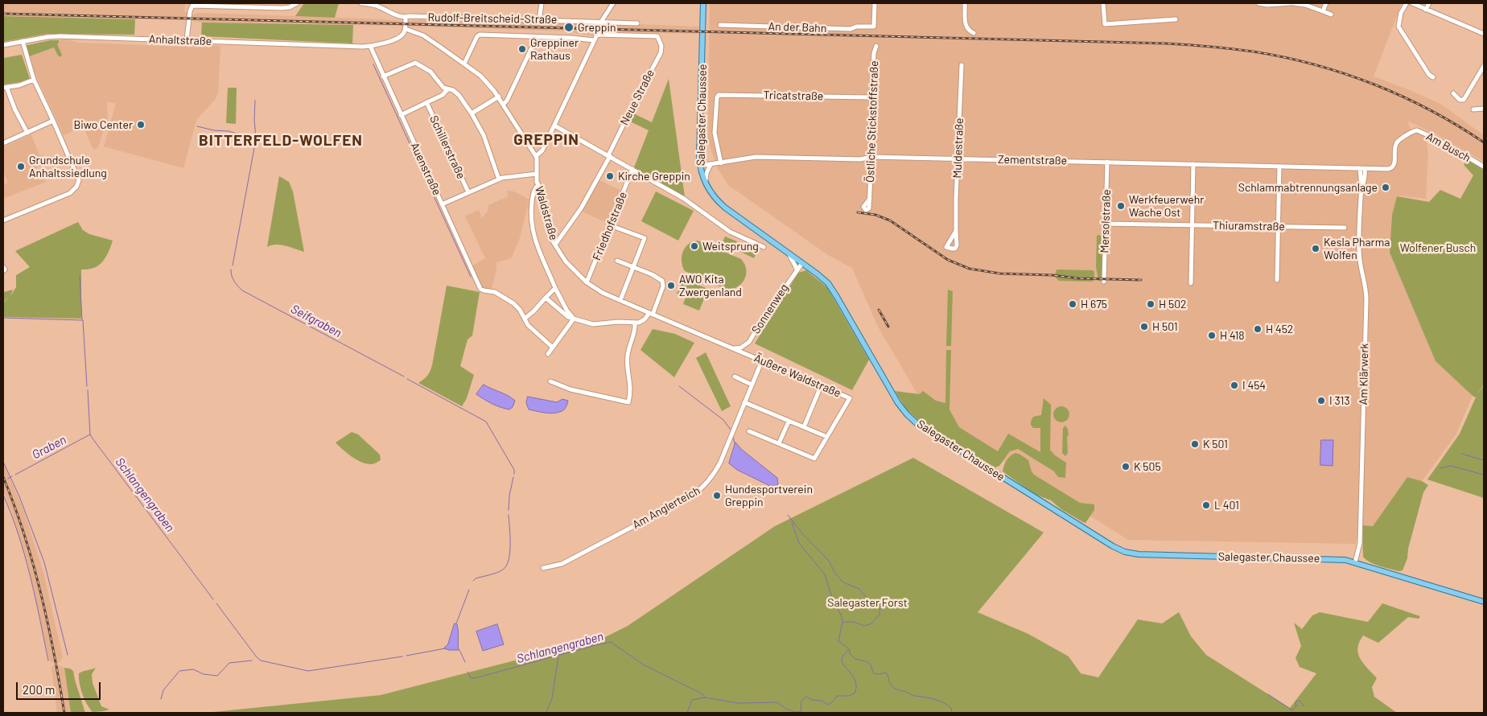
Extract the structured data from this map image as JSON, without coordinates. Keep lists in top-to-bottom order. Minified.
{"streets":{"main road":["Salegaster Chaussee"],"street":["Rudolf-Breitscheid-Straße","An der Bahn","Anhaltstraße","Tricatstraße","Neue Straße","Östliche Stickstoffstraße","Schillerstraße","Am Busch","Muldestraße","Zementstraße","Auenstraße","Waldstraße","Mersolstraße","Friedhofstraße","Thiuramstraße","Sonnenweg","Am Klärwerk","Äußere Waldstraße","Am Anglerteich"]},"crossings":[["Anhaltstraße","Auenstraße"],["Tricatstraße","Östliche Stickstoffstraße"],["Tricatstraße","Zementstraße"],["Neue Straße","Waldstraße"],["Salegaster Chaussee","Zementstraße"],["Salegaster Chaussee","Sonnenweg"],["Salegaster Chaussee","Am Klärwerk"],["Östliche Stickstoffstraße","Zementstraße"],["Am Busch","Zementstraße"],["Am Busch","Am Klärwerk"],["Muldestraße","Zementstraße"],["Zementstraße","Mersolstraße"],["Zementstraße","Am Klärwerk"],["Waldstraße","Friedhofstraße"],["Waldstraße","Äußere Waldstraße"],["Mersolstraße","Thiuramstraße"],["Sonnenweg","Äußere Waldstraße"],["Äußere Waldstraße","Am Anglerteich"]],"districts":["GREPPIN","BITTERFELD-WOLFEN"],"water":["Seifgraben","Graben","Schlangengraben"],"parks":["Wolfener Busch","Salegaster Forst"],"places":["Greppin","Greppiner Rathaus","Biwo Center","Grundschule Anhaltssiedlung","Kirche Greppin","Schlammabtrennungsanlage","Werkfeuerwehr Wache Ost","Weitsprung","Kesla Pharma Wolfen","AWO Kita Zwergenland","H 675","H 502","H 501","H 452","H 418","I 454","I 313","K 501","K 505","Hundesportverein Greppin","L 401"],"scale_bar":"200 m"}
